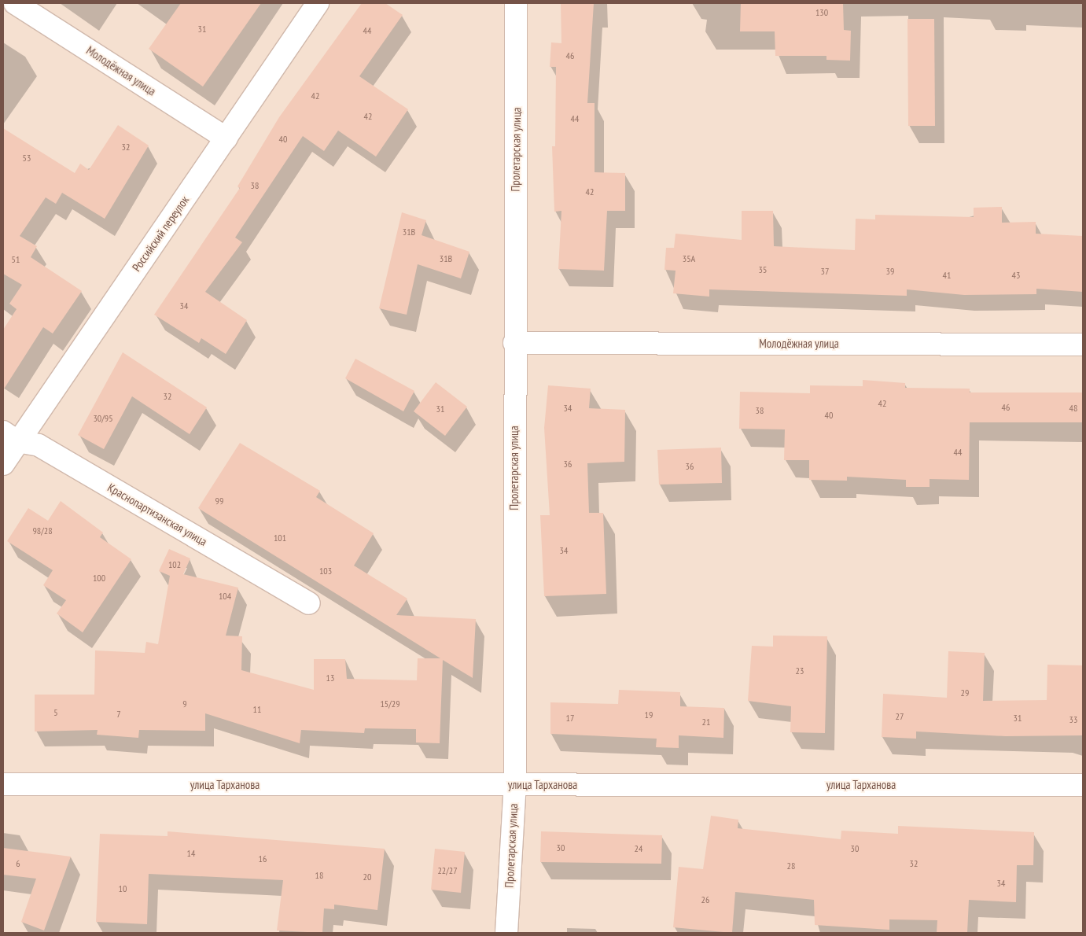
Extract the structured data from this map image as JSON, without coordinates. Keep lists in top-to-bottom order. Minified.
{"streets":{"street":["Молодёжная улица","Пролетарская улица","Российский переулок","Краснопартизанская улица","улица Тарханова"]},"crossings":[["Молодёжная улица","Пролетарская улица"],["Молодёжная улица","Российский переулок"],["Пролетарская улица","улица Тарханова"],["Российский переулок","Краснопартизанская улица"]],"house_numbers":["130","31","44","46","42","42","44","40","32","53","38","42","31В","31В","35А","51","35","37","39","41","43","34","32","42","46","34","48","31","38","40","30/95","44","36","36","99","98/28","101","34","102","103","100","104","23","13","29","9","15/29","11","5","7","19","27","17","31","33","21","30","24","30","14","16","6","32","28","22/27","18","20","34","10","26"]}
